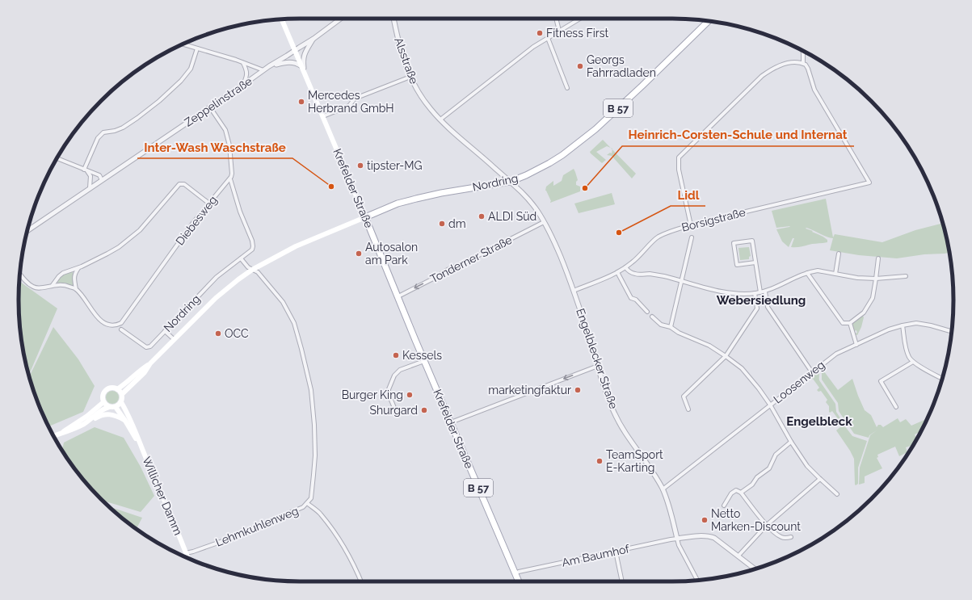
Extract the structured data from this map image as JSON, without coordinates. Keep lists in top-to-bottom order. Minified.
{"streets":{"main road":["B 57","Nordring","Krefelder Straße","Willicher Damm"],"street":["Alsstraße","Zeppelinstraße","Borsigstraße","Diebesweg","Tonderner Straße","Engelblecker Straße","Loosenweg","Lehmkuhlenweg","Am Baumhof"]},"crossings":[["Alsstraße","Engelblecker Straße"],["Zeppelinstraße","Krefelder Straße"],["Nordring","Krefelder Straße"],["Nordring","Diebesweg"],["Nordring","Engelblecker Straße"],["Nordring","Willicher Damm"],["Nordring","Lehmkuhlenweg"],["Krefelder Straße","Tonderner Straße"],["Krefelder Straße","Am Baumhof"],["Borsigstraße","Engelblecker Straße"],["Tonderner Straße","Engelblecker Straße"],["Engelblecker Straße","Loosenweg"],["Engelblecker Straße","Am Baumhof"],["Willicher Damm","Lehmkuhlenweg"]],"one_way":["Tonderner Straße"],"districts":["Webersiedlung","Engelbleck"],"places":["Fitness First","Georgs Fahrradladen","Mercedes Herbrand GmbH","tipster-MG","Inter-Wash Waschstraße","Heinrich-Corsten-Schule und Internat","ALDI Süd","dm","Lidl","Autosalon am Park","OCC","Kessels","marketingfaktur","Burger King","Shurgard","TeamSport E-Karting","Netto Marken-Discount"]}
